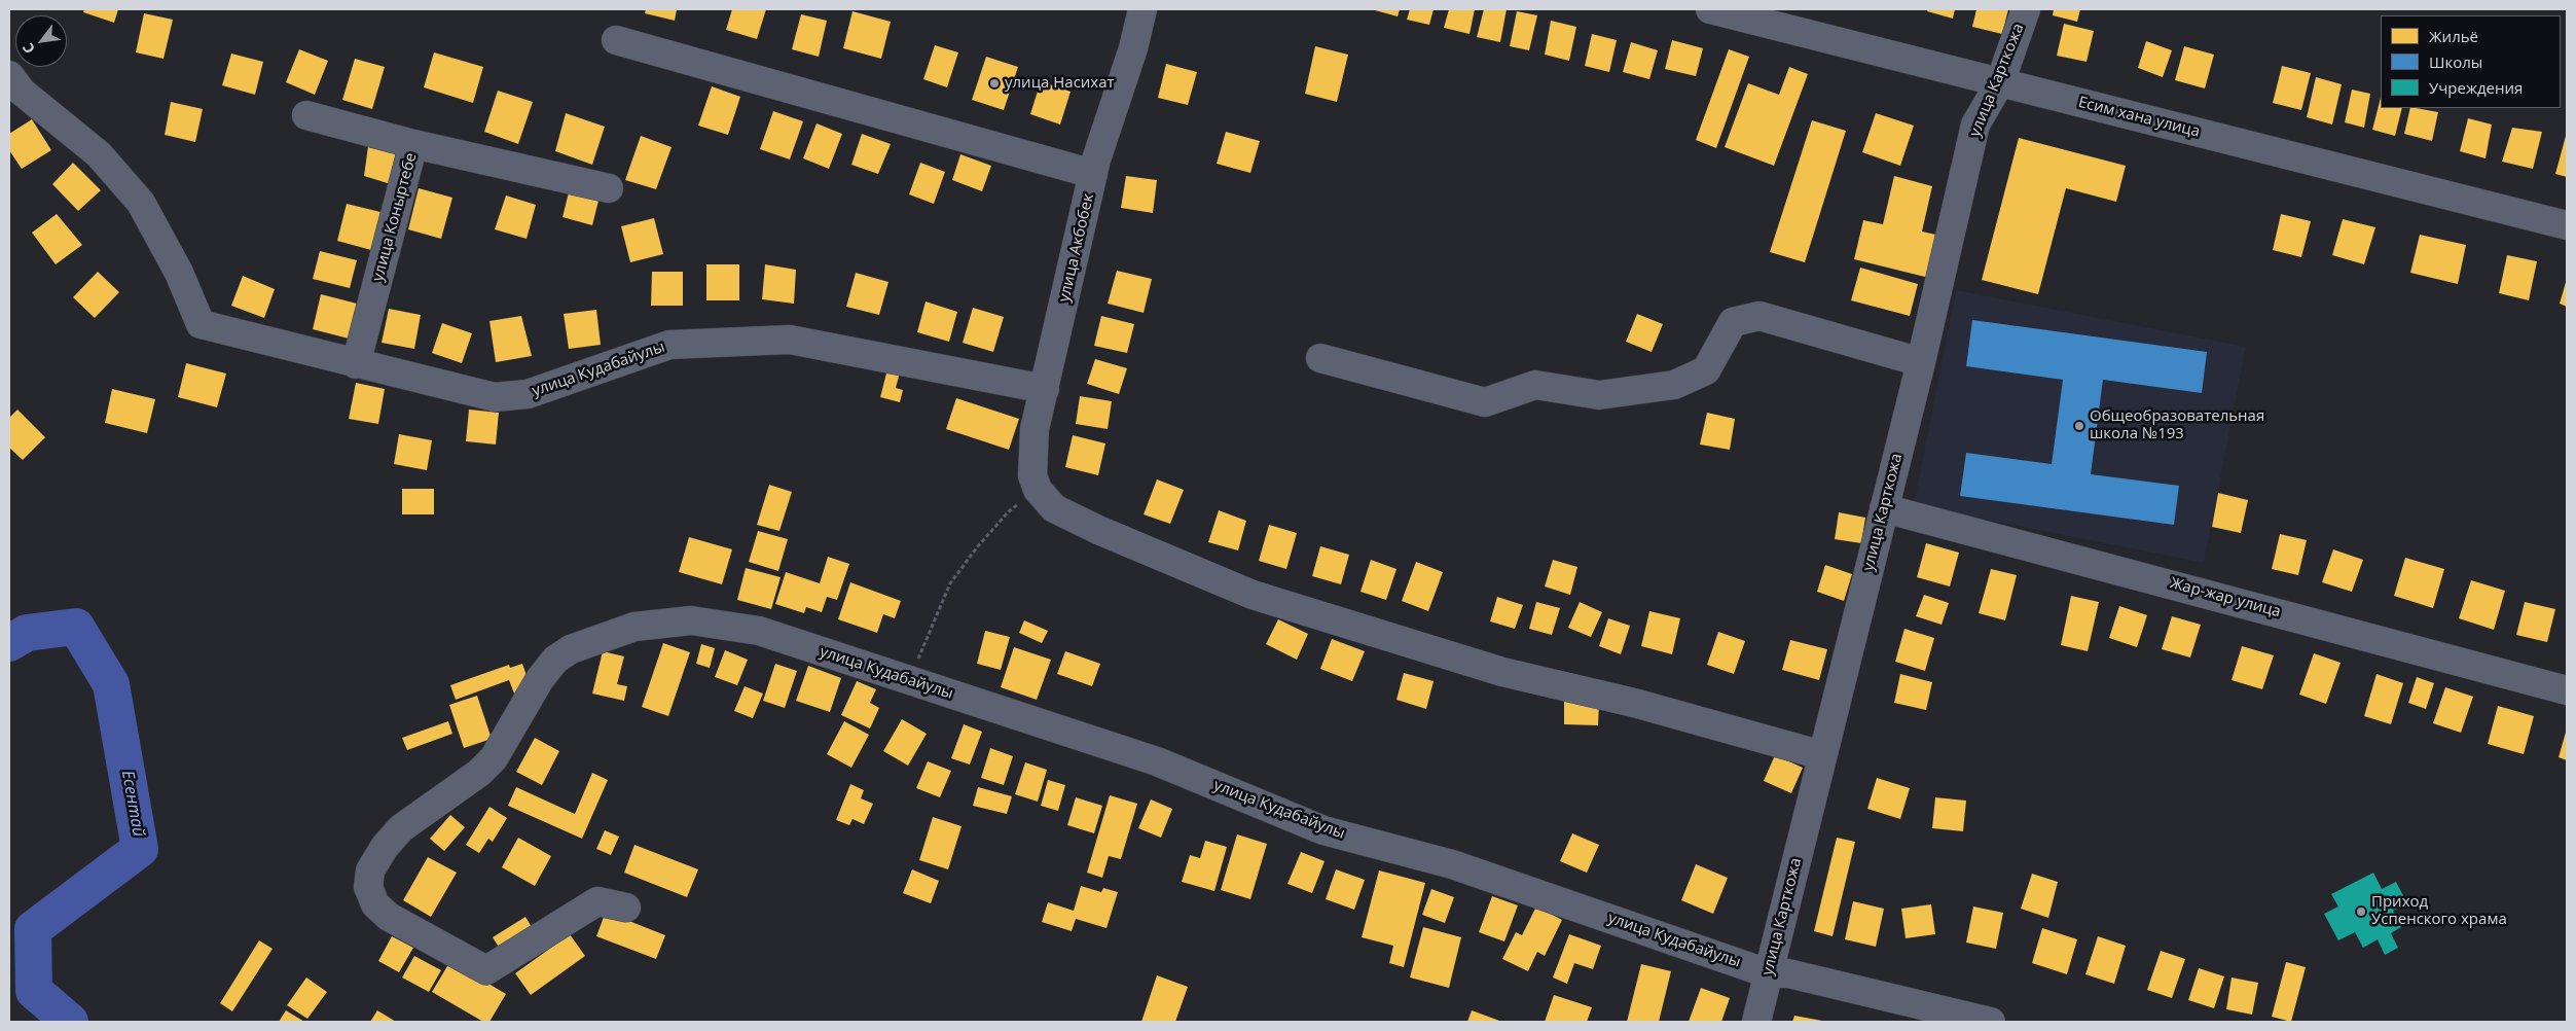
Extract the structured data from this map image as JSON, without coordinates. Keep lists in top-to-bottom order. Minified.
{"streets":{"street":["улица Карткожа","Есим хана улица","улица Коныртебе","улица Акбобек","улица Кудабайулы","Жар-жар улица"]},"crossings":[["улица Карткожа","Есим хана улица"],["улица Карткожа","улица Кудабайулы"],["улица Карткожа","Жар-жар улица"],["улица Коныртебе","улица Кудабайулы"],["улица Акбобек","улица Кудабайулы"]],"water":["Есентай"],"places":["улица Насихат","Общеобразовательная школа №193","Приход Успенского храма"],"legend":["Жильё","Школы","Учреждения"],"north":"bottom left"}
